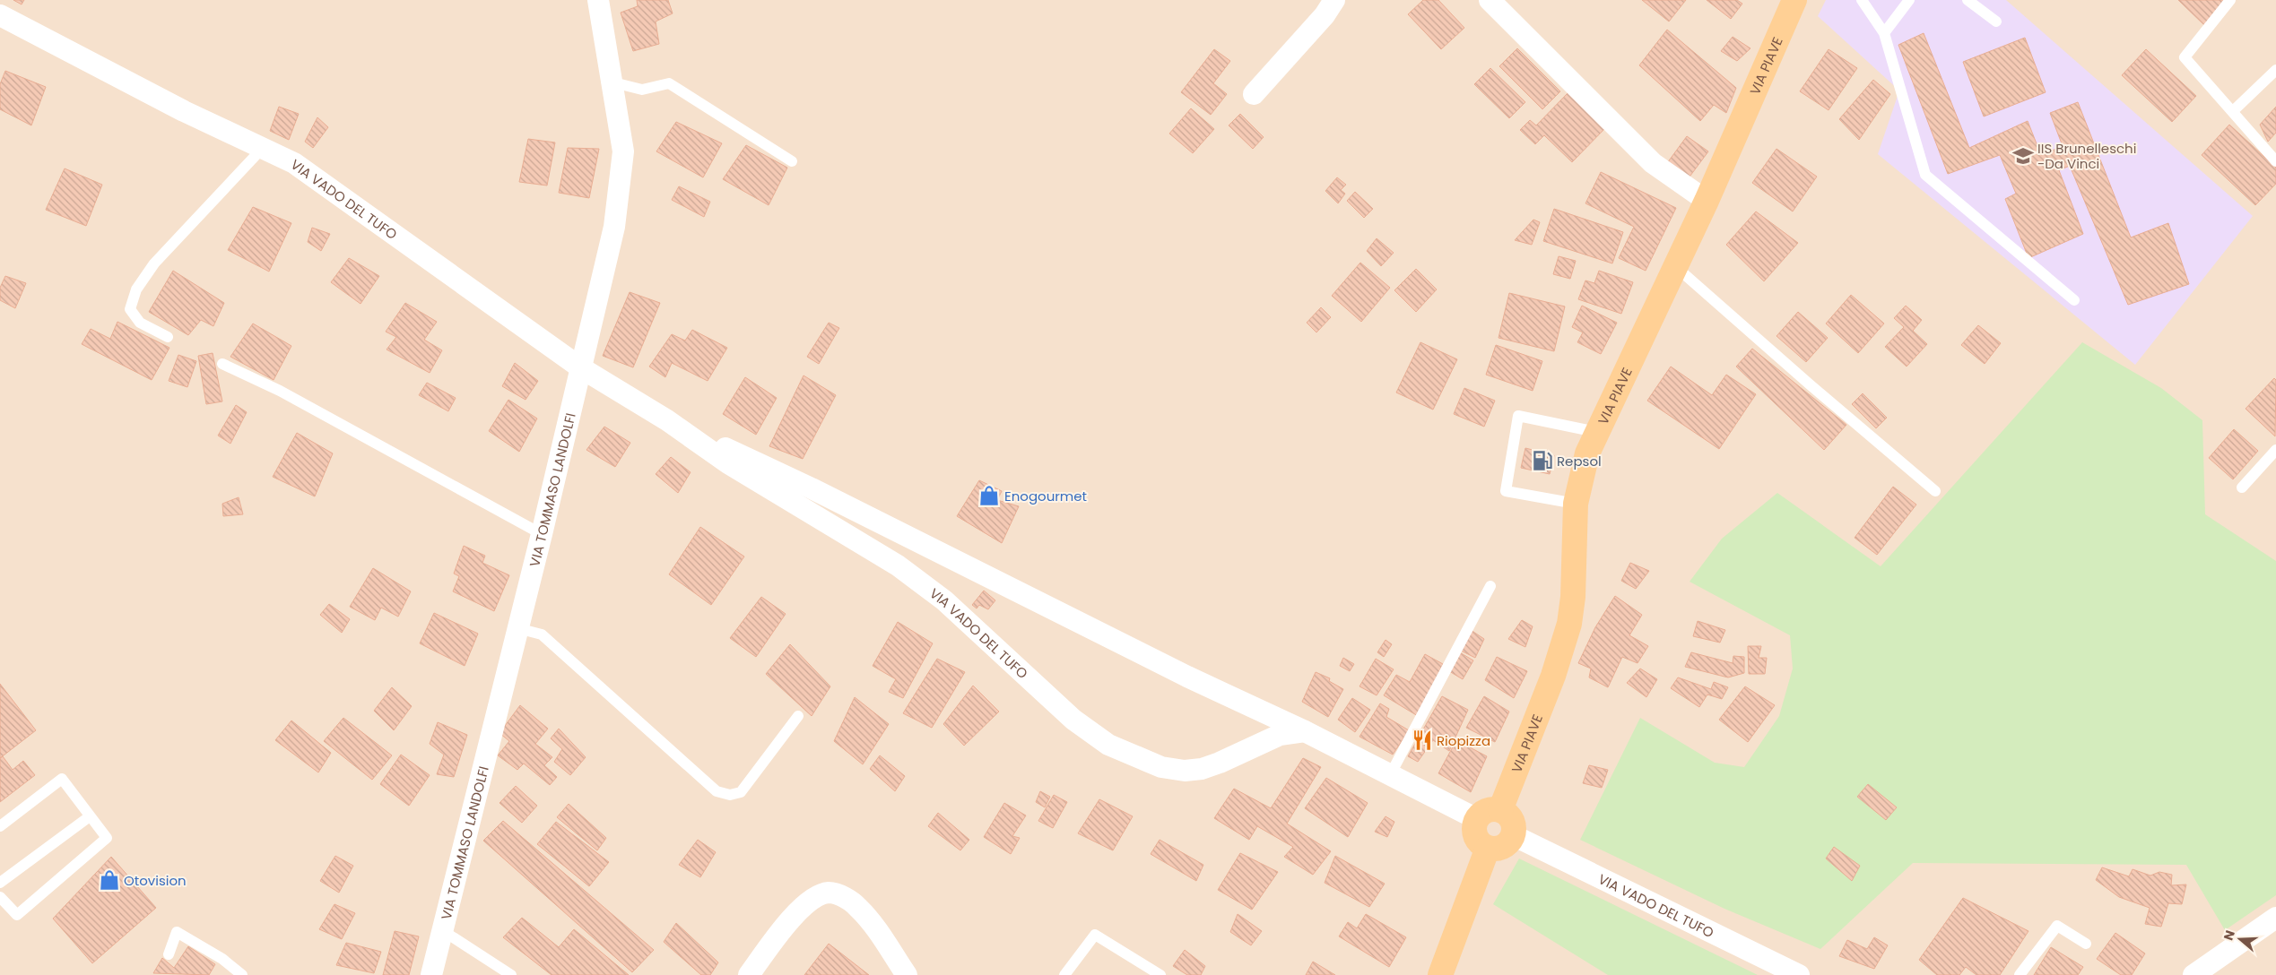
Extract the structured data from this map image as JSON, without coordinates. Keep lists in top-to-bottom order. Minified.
{"streets":{"main road":["VIA PIAVE"],"street":["VIA VADO DEL TUFO","VIA TOMMASO LANDOLFI"]},"crossings":[["VIA PIAVE","VIA VADO DEL TUFO"],["VIA VADO DEL TUFO","VIA TOMMASO LANDOLFI"]],"places":{"school or university":["IIS Brunelleschi -Da Vinci"],"fuel station":["Repsol"],"shop":["Enogourmet","Otovision"],"restaurant":["Riopizza"]},"north":"left"}
